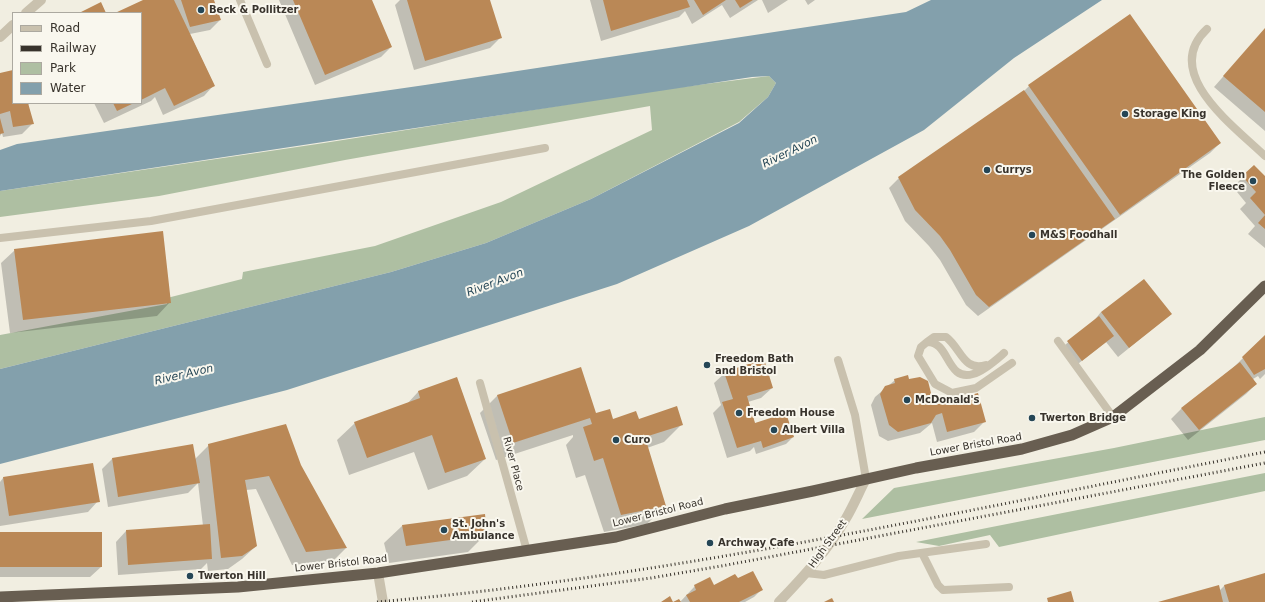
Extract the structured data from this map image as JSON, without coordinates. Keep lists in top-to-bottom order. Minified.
{"streets":{"highway":["Lower Bristol Road"],"street":["High Street"],"lane":["River Place"]},"crossings":[["Lower Bristol Road","River Place"],["Lower Bristol Road","High Street"]],"water":["River Avon"],"places":["Beck & Pollitzer","Storage King","Currys","The Golden Fleece","M&S Foodhall","Freedom Bath and Bristol","McDonald's","Freedom House","Twerton Bridge","Albert Villa","Curo","St. John's Ambulance","Archway Cafe","Twerton Hill"],"legend":["Road","Railway","Park","Water"]}
